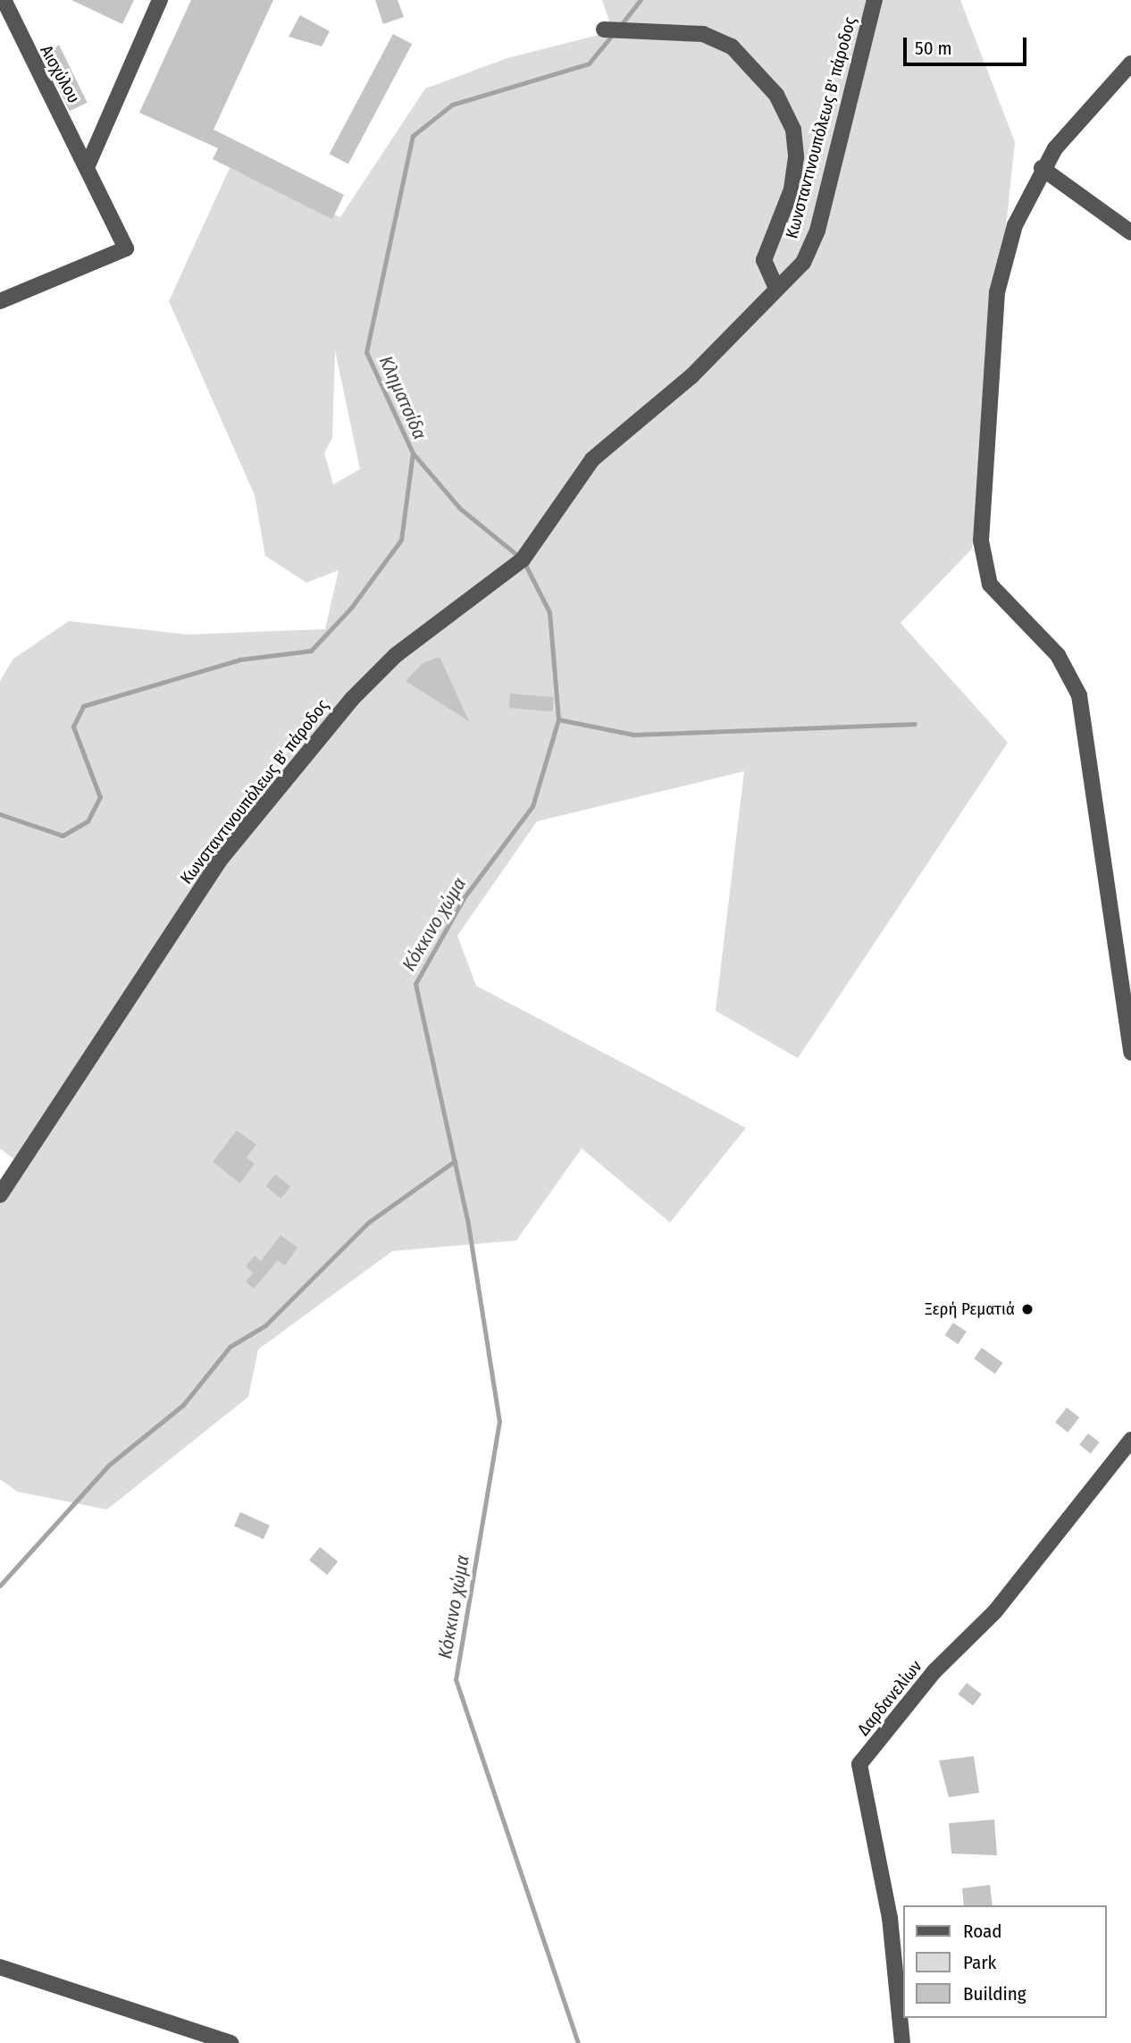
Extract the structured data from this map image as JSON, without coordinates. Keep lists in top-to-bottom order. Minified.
{"streets":{"street":["Αισχύλου","Κωνσταντινουπόλεως Β' πάροδος","Δαρδανελίων"]},"water":["Κληματσίδα","Κόκκινο χώμα"],"places":["Ξερή Ρεματιά"],"legend":["Road","Park","Building"],"scale_bar":"50 m"}
